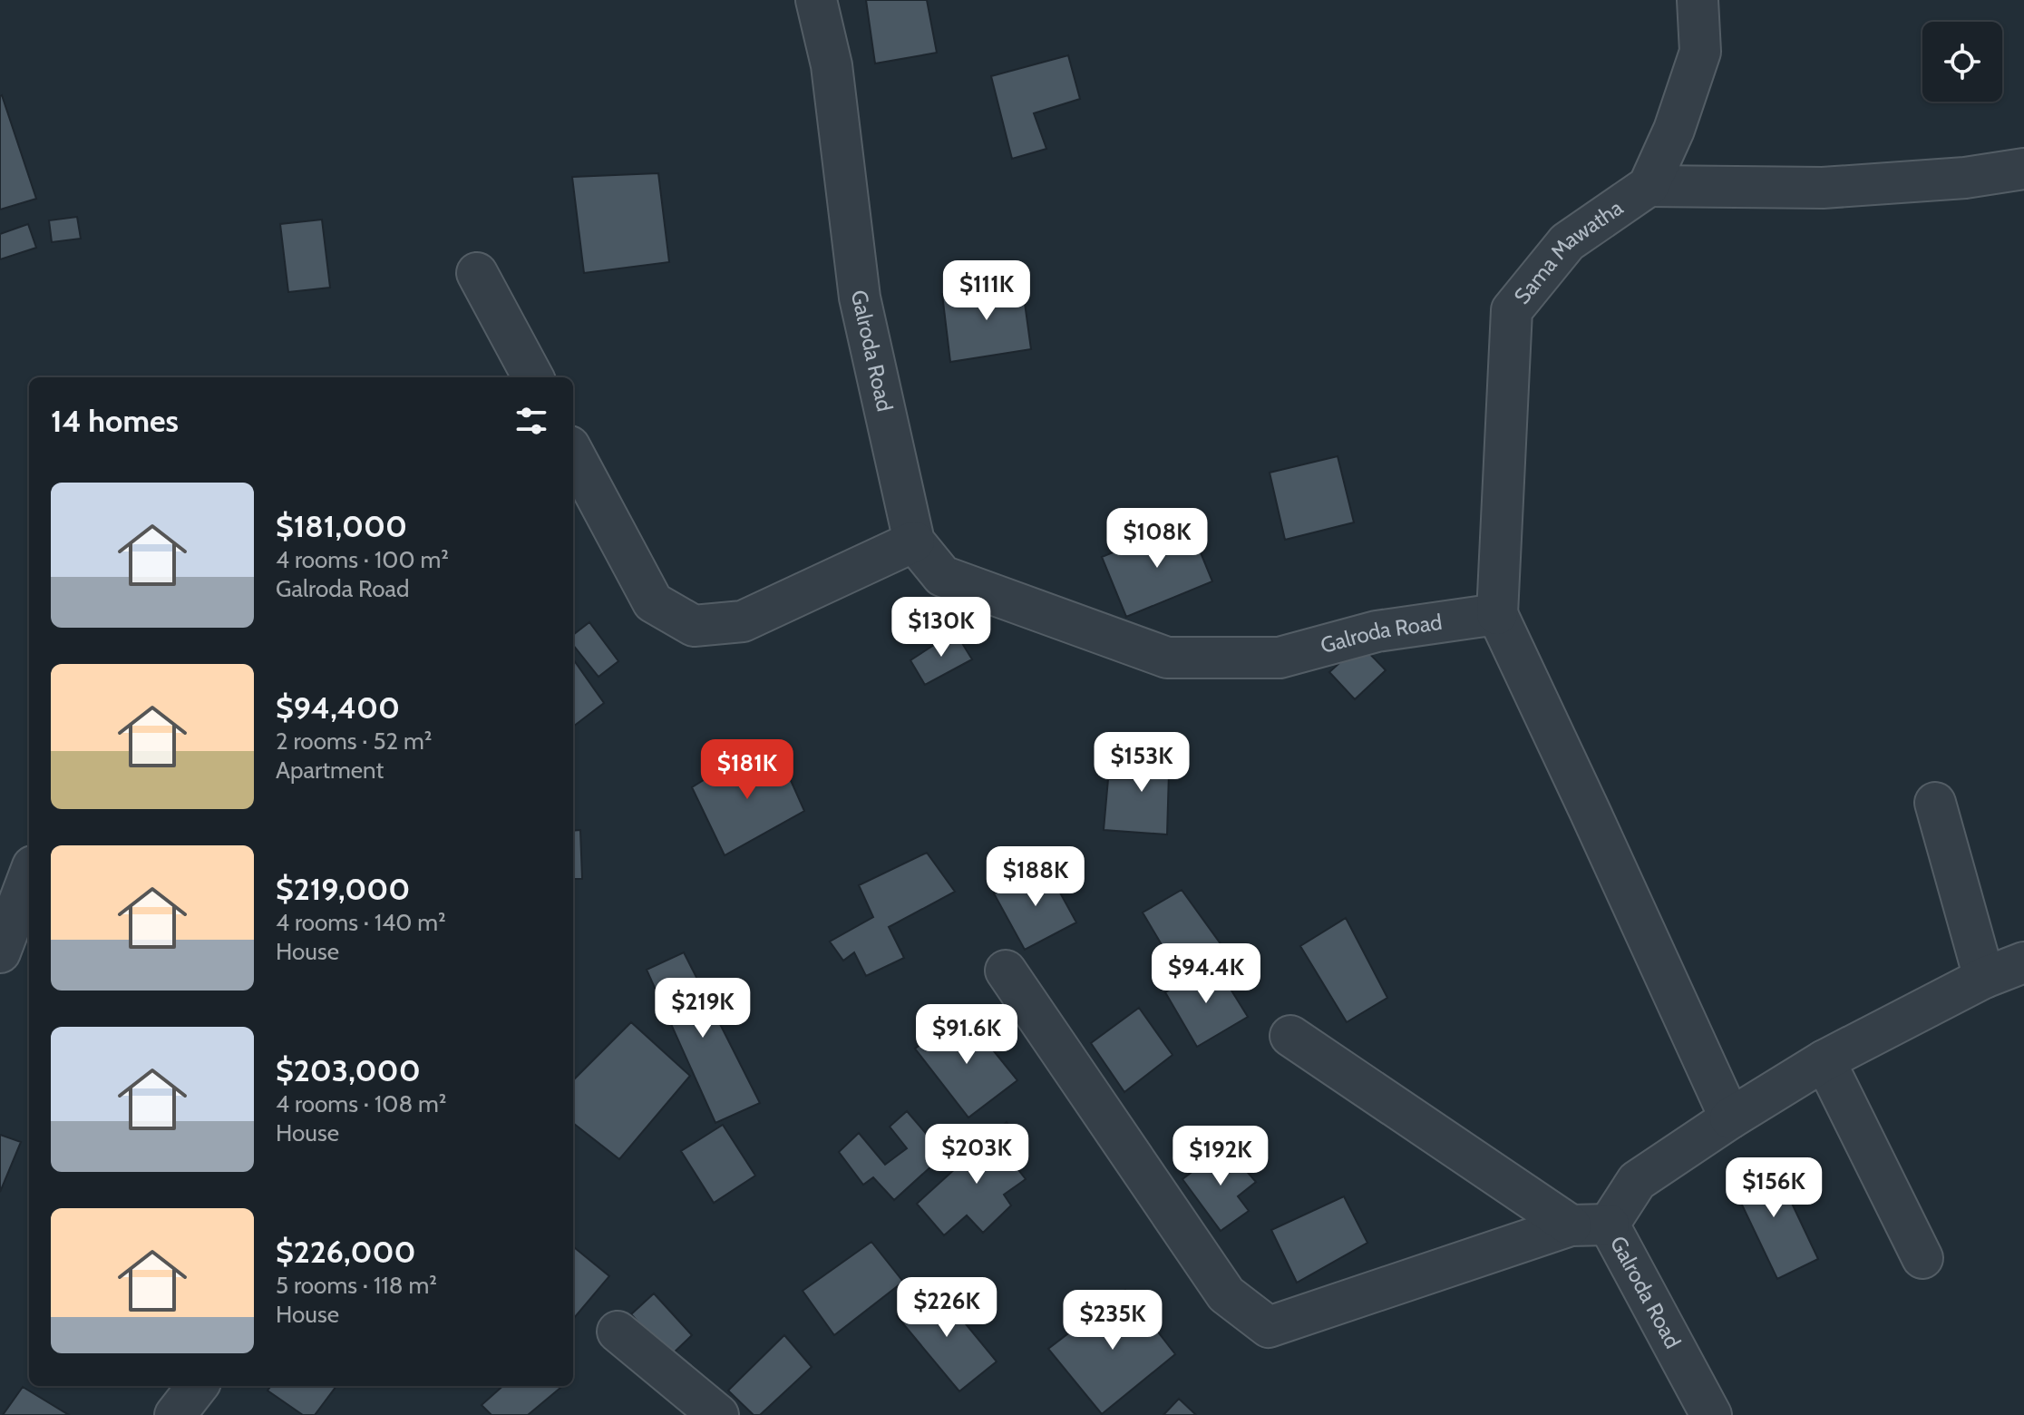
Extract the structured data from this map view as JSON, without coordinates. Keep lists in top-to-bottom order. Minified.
{"streets":{"street":["Sama Mawatha","Galroda Road"]},"crossings":[["Sama Mawatha","Galroda Road"]],"page":{"price":["$111K","$108K","$130K","$153K","$181K","$188K","$94.4K","$219K","$91.6K","$203K","$192K","$156K","$226K","$235K"],"heading":"14 homes","list":[{"name":"$181,000","note":"4 rooms · 100 m² · Galroda Road"},{"name":"$94,400","note":"2 rooms · 52 m² · Apartment"},{"name":"$219,000","note":"4 rooms · 140 m² · House"},{"name":"$203,000","note":"4 rooms · 108 m² · House"},{"name":"$226,000","note":"5 rooms · 118 m² · House"}]}}
